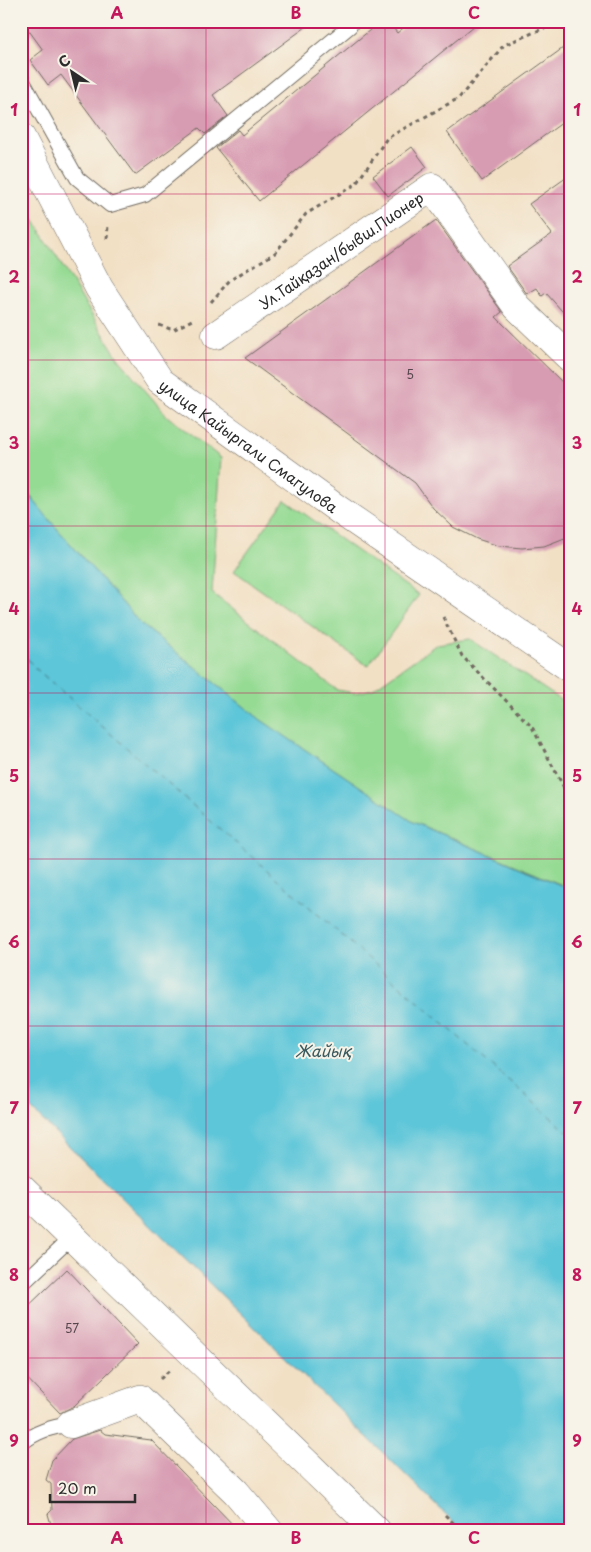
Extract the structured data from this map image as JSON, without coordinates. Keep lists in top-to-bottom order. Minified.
{"streets":{"street":["Ул.Тайқазан/бывш.Пионер","улица Кайыргали Смагулова"]},"water":["Жайық"],"house_numbers":["5","57"],"scale_bar":"20 m","north":"top left","grid":{"columns":["A","B","C"],"rows":["1","2","3","4","5","6","7","8","9"]}}
